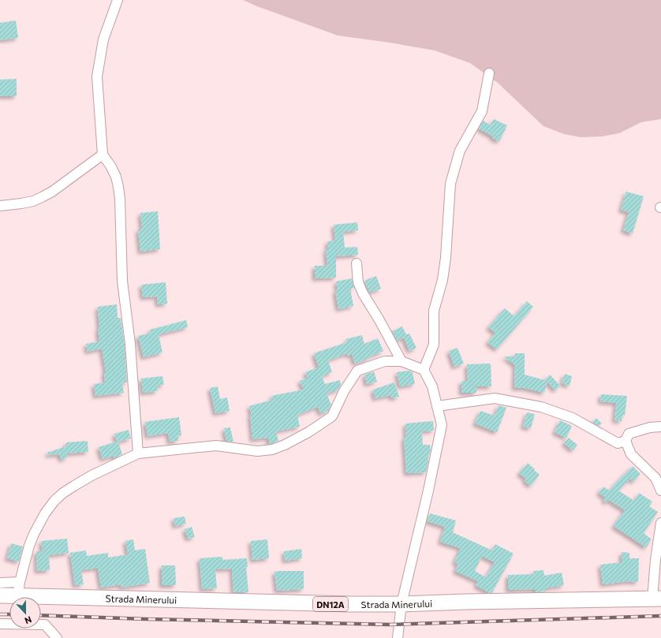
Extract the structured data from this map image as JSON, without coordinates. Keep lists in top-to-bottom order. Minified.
{"streets":{"main road":["Strada Minerului","DN12A"]},"north":"bottom"}
